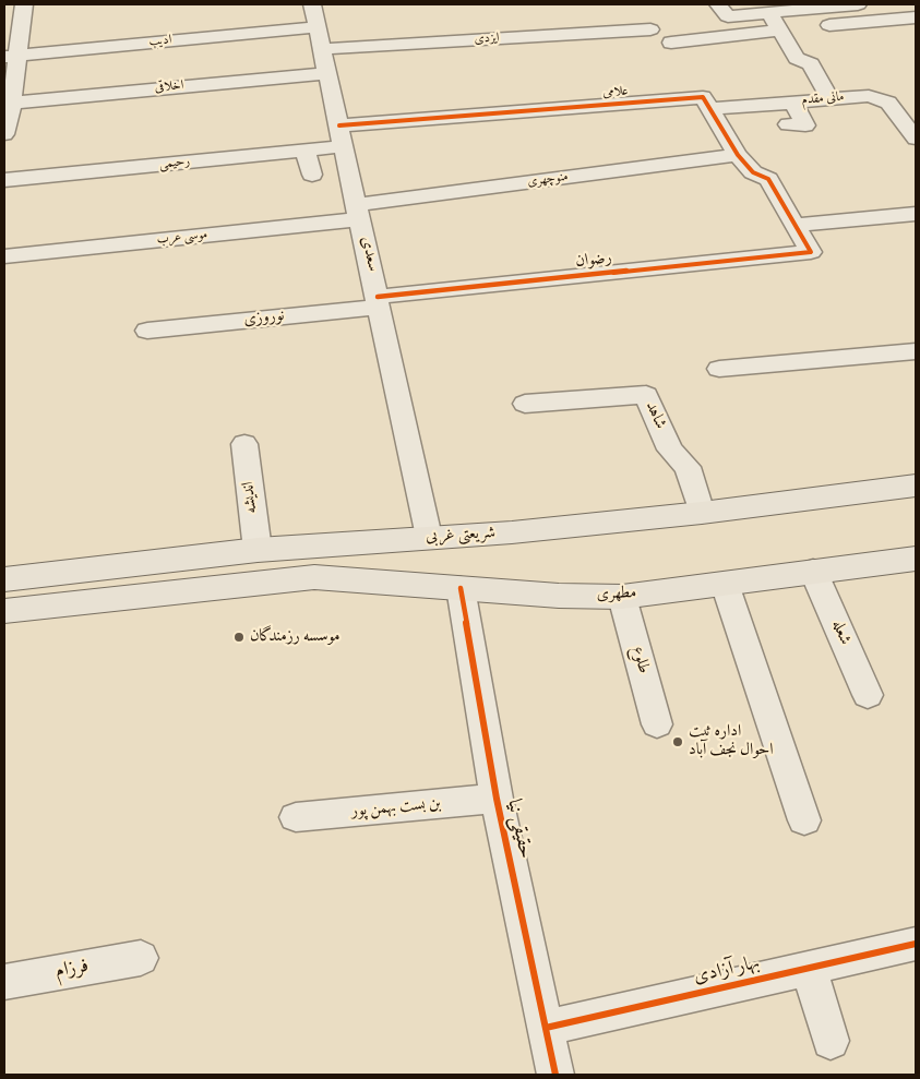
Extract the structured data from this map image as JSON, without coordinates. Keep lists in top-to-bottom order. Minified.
{"streets":{"main road":["شریعتی غربی","مطهری"],"street":["ایزدی","ادیب","اخلاقی","علامی","مانی مقدم","رحیمی","منوچهری","موسی عرب","سعدی","رضوان","نوروزی","شاهد","اندیشه","شعله","طلوع","بن بست بهمن پور","حقیقی نیا","فرزام","بهار آزادی"]},"crossings":[["ایزدی","سعدی"],["ادیب","سعدی"],["اخلاقی","سعدی"],["علامی","مانی مقدم"],["علامی","سعدی"],["رحیمی","سعدی"],["منوچهری","موسی عرب"],["منوچهری","سعدی"],["موسی عرب","سعدی"],["سعدی","رضوان"],["سعدی","نوروزی"],["سعدی","شریعتی غربی"],["رضوان","نوروزی"],["شاهد","شریعتی غربی"],["اندیشه","شریعتی غربی"],["مطهری","شعله"],["مطهری","طلوع"],["مطهری","حقیقی نیا"],["بن بست بهمن پور","حقیقی نیا"],["حقیقی نیا","بهار آزادی"]],"places":["موسسه رزمندگان","اداره ثبت احوال نجف آباد"]}
